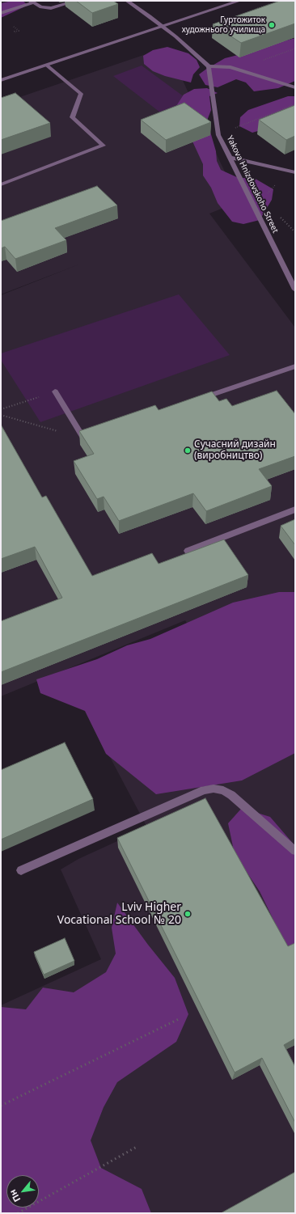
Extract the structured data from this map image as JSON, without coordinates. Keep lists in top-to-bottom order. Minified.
{"streets":{"street":["Yakova Hnizdovskoho Street"]},"places":["Гуртожиток художнього училища","Сучасний дизайн (виробництво)","Lviv Higher Vocational School № 20"],"north":"bottom left"}
